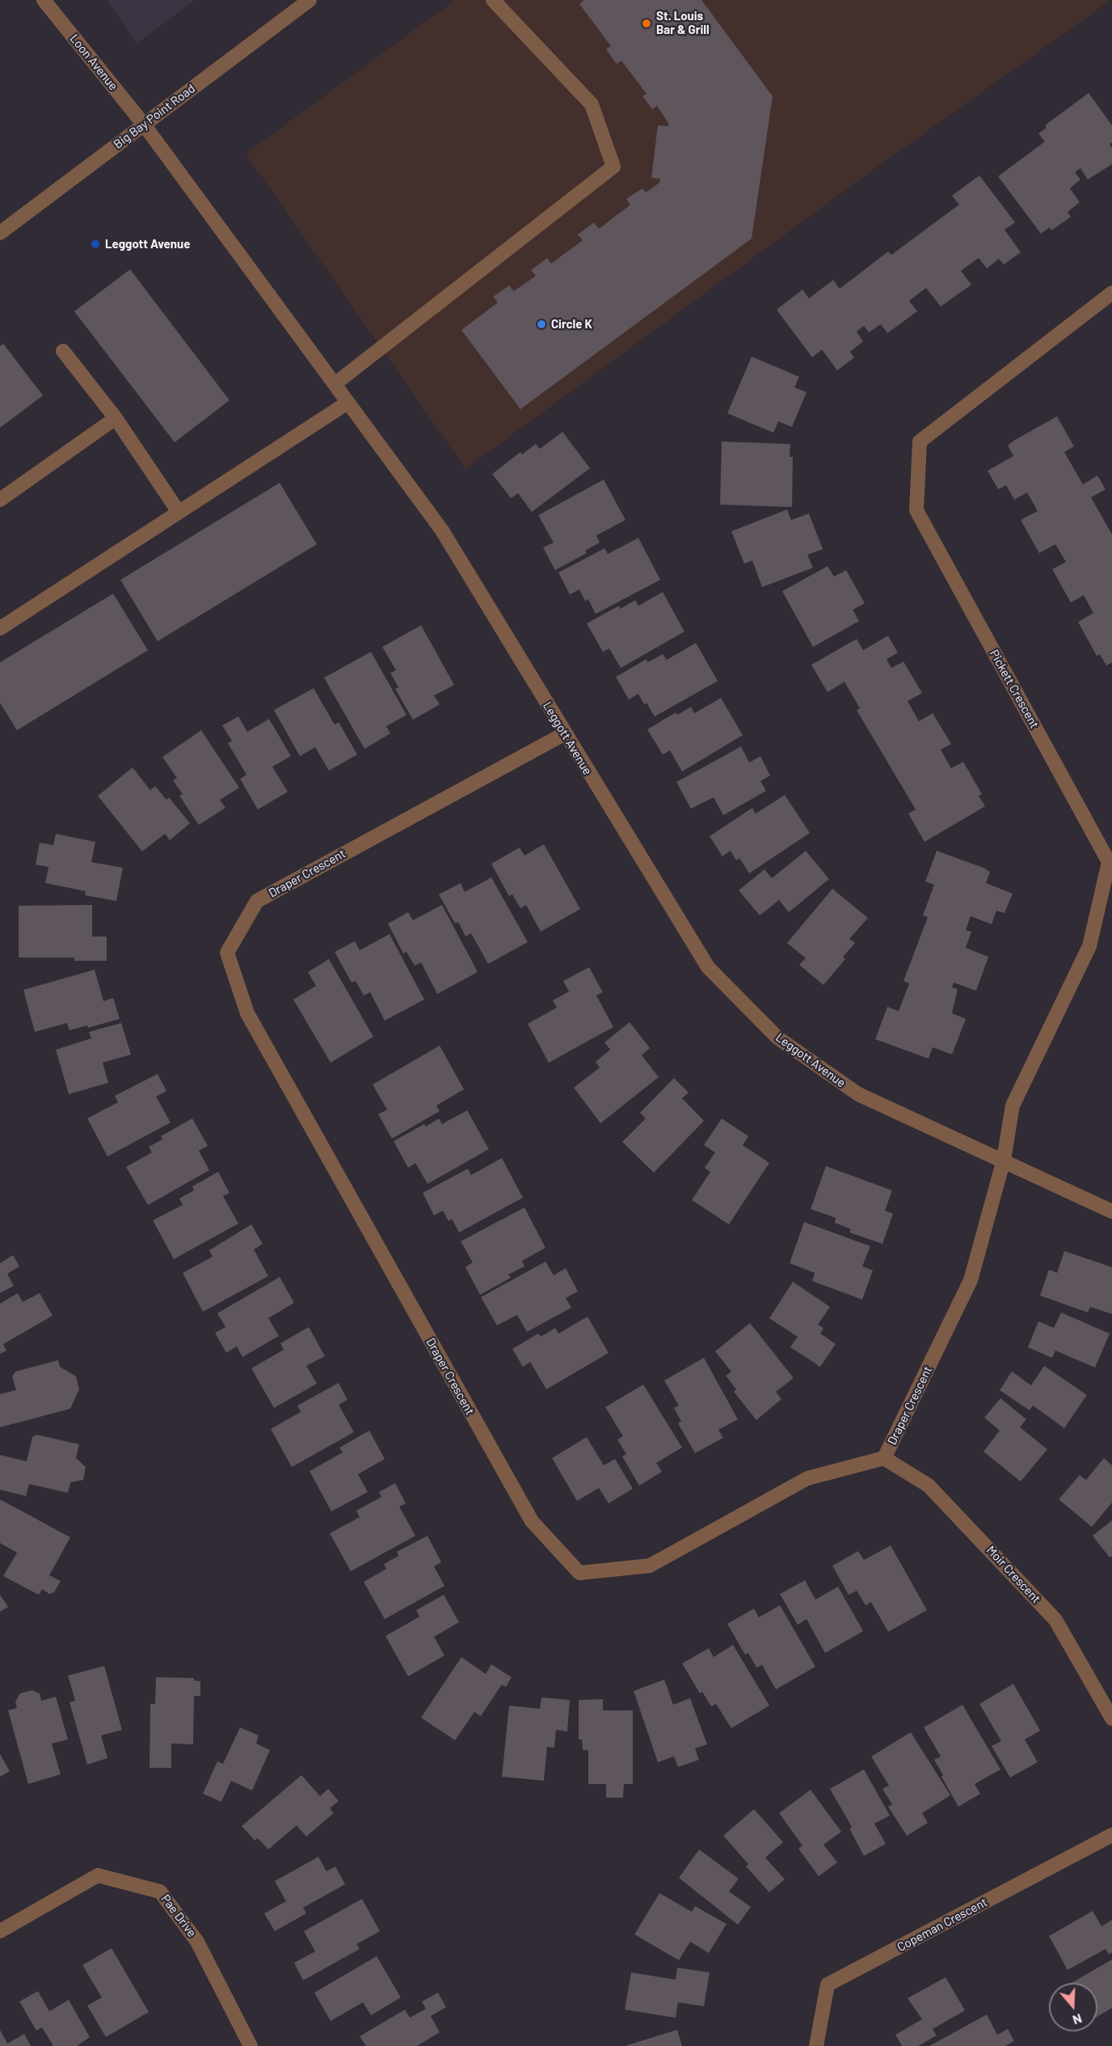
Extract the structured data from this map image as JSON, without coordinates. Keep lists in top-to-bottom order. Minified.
{"streets":{"street":["Loon Avenue","Big Bay Point Road","Pickett Crescent","Leggott Avenue","Draper Crescent","Moir Crescent","Pae Drive","Copeman Crescent"]},"crossings":[["Loon Avenue","Big Bay Point Road"],["Loon Avenue","Leggott Avenue"],["Big Bay Point Road","Leggott Avenue"],["Pickett Crescent","Leggott Avenue"],["Pickett Crescent","Draper Crescent"],["Leggott Avenue","Draper Crescent"],["Draper Crescent","Moir Crescent"]],"places":["St. Louis Bar & Grill","Leggott Avenue","Circle K"],"north":"bottom"}
